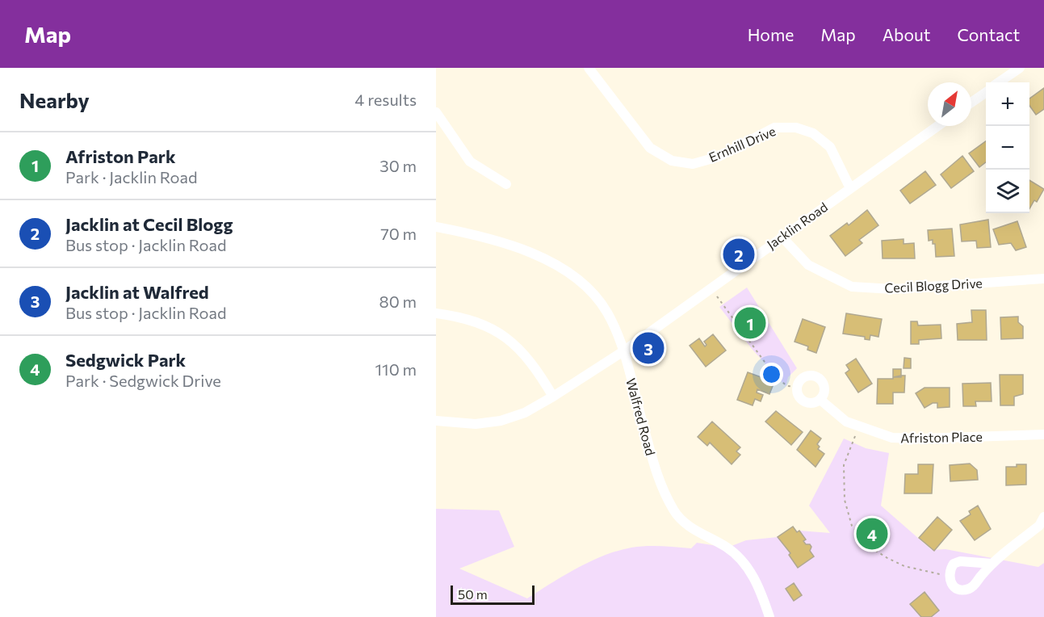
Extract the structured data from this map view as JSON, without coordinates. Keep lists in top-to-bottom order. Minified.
{"streets":{"street":["Ernhill Drive","Jacklin Road","Cecil Blogg Drive","Walfred Road","Afriston Place"]},"crossings":[["Ernhill Drive","Jacklin Road"],["Jacklin Road","Cecil Blogg Drive"],["Jacklin Road","Walfred Road"]],"scale_bar":"50 m","north":"top right","page":{"header":"Map","nav":["Home","Map","About","Contact"],"heading":["Nearby","4 results"],"map_buttons":["+","−"],"list":[{"mark":"1","name":"Afriston Park","note":"Park · Jacklin Road","value":"30 m"},{"mark":"2","name":"Jacklin at Cecil Blogg","note":"Bus stop · Jacklin Road","value":"70 m"},{"mark":"3","name":"Jacklin at Walfred","note":"Bus stop · Jacklin Road","value":"80 m"},{"mark":"4","name":"Sedgwick Park","note":"Park · Sedgwick Drive","value":"110 m"}],"pins":["2","1","3","4"],"scale":"50 m"}}
